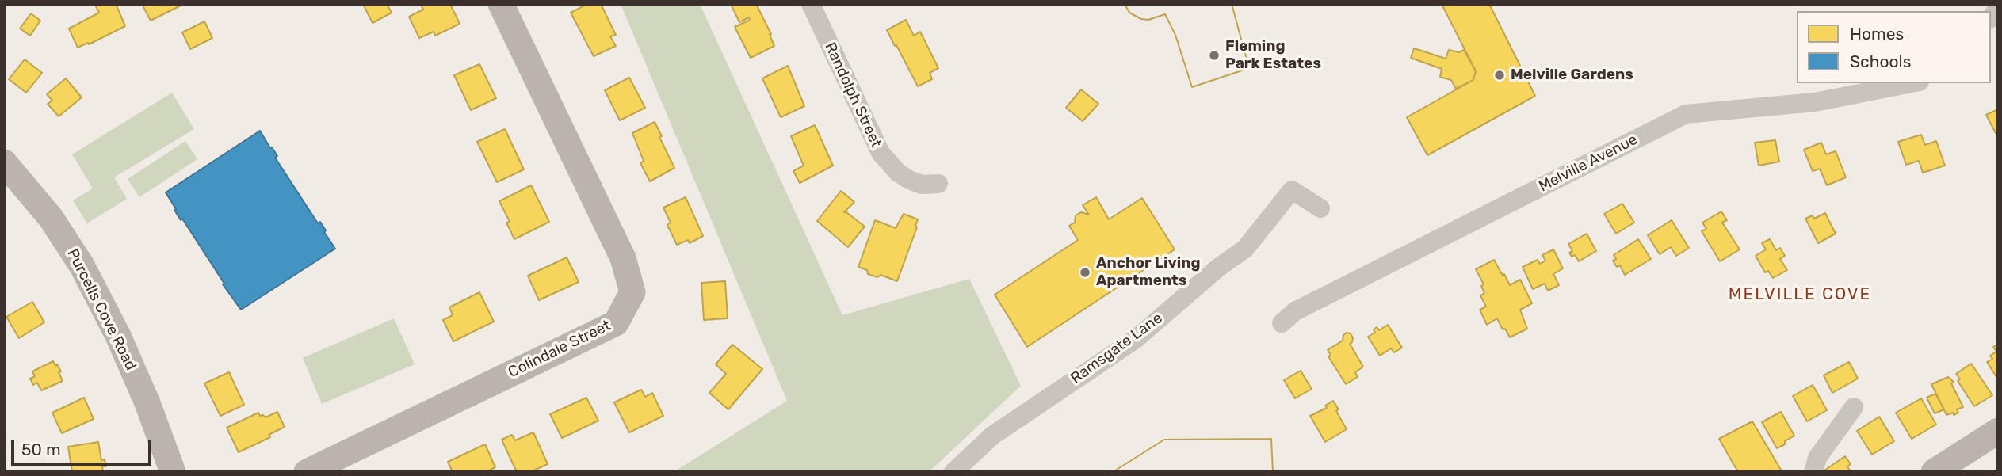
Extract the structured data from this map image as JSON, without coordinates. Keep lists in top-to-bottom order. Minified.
{"streets":{"street":["Randolph Street","Melville Avenue","Purcells Cove Road","Ramsgate Lane","Colindale Street"]},"districts":["MELVILLE COVE"],"places":["Fleming Park Estates","Melville Gardens","Anchor Living Apartments"],"legend":["Homes","Schools"],"scale_bar":"50 m"}
